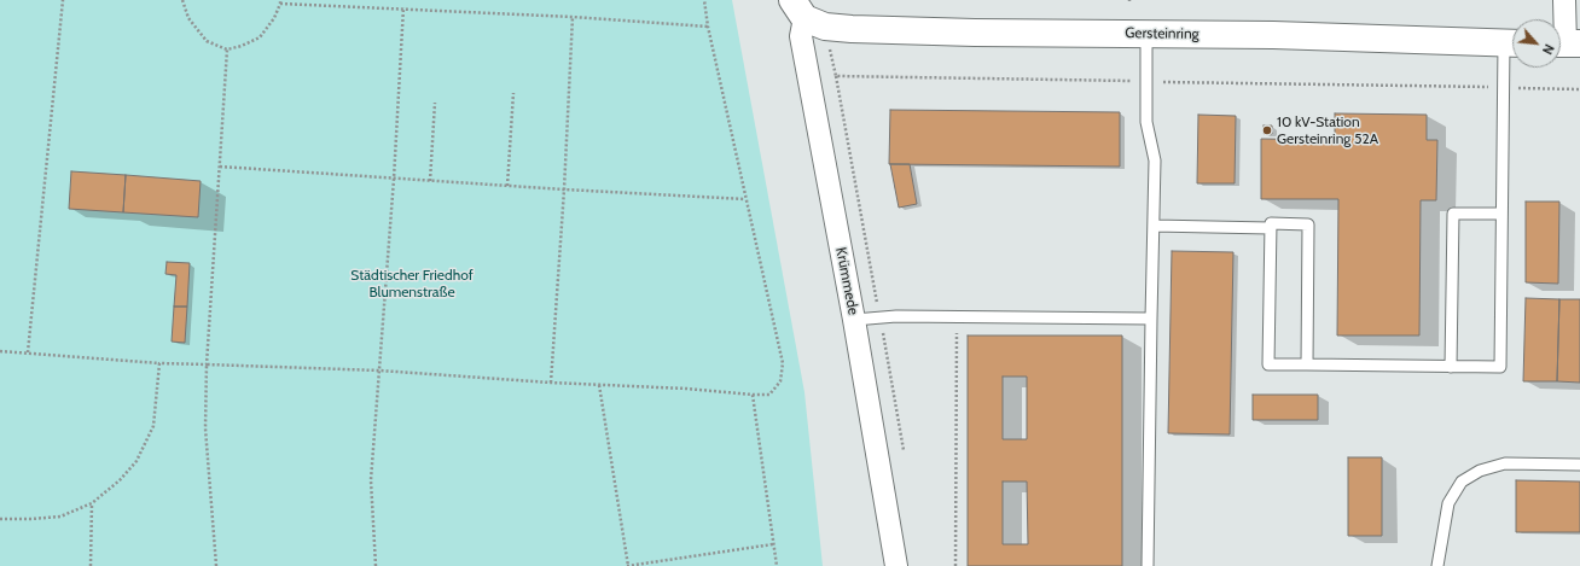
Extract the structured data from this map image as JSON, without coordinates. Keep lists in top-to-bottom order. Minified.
{"streets":{"street":["Gersteinring","Krümmede"]},"crossings":[["Gersteinring","Krümmede"]],"parks":["Städtischer Friedhof Blumenstraße"],"places":["10 kV-Station Gersteinring 52A"],"north":"bottom right"}
